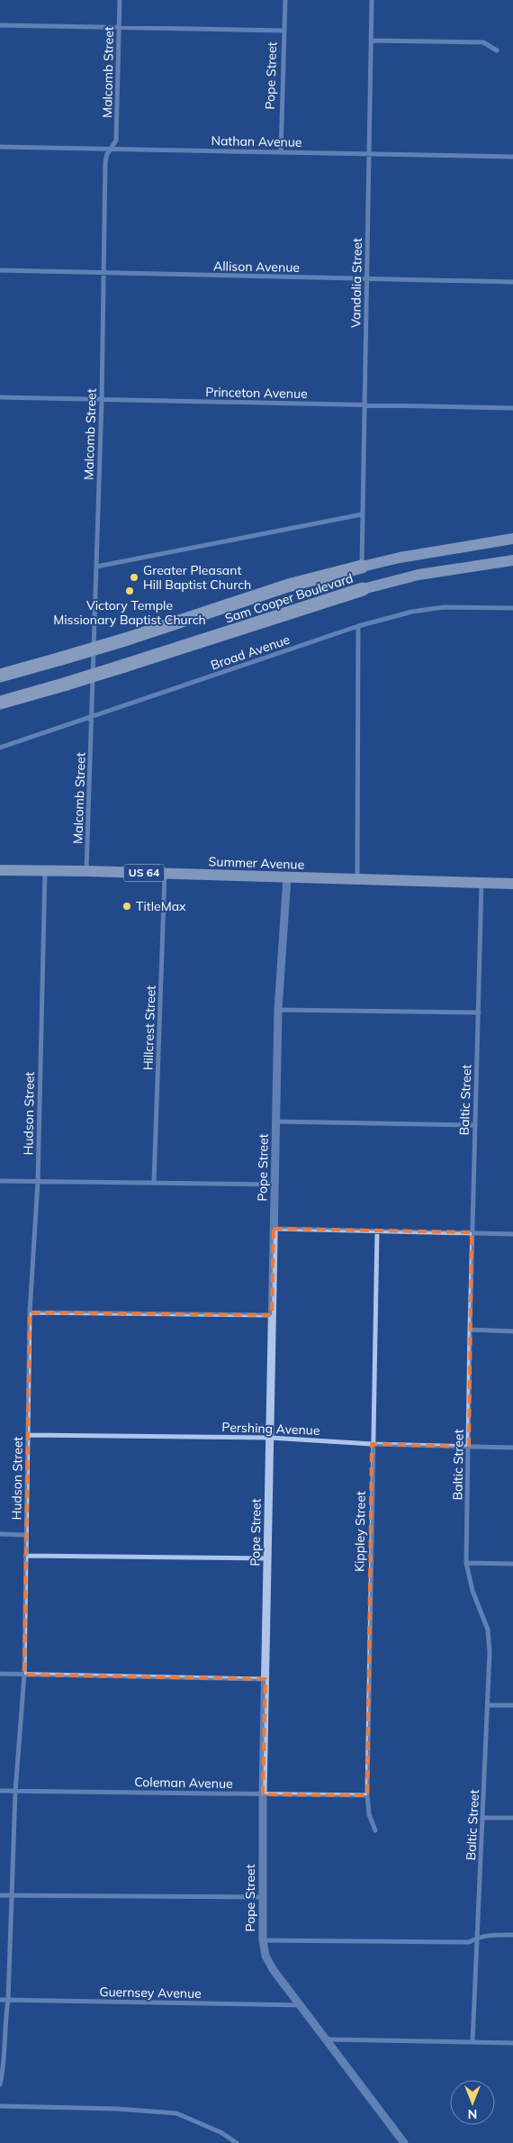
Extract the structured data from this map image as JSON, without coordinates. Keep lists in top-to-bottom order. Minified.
{"streets":{"highway":["Sam Cooper Boulevard"],"main road":["Summer Avenue","US 64"],"street":["Malcomb Street","Pope Street","Nathan Avenue","Allison Avenue","Vandalia Street","Princeton Avenue","Broad Avenue","Hillcrest Street","Baltic Street","Hudson Street","Pershing Avenue","Kippley Street","Coleman Avenue","Guernsey Avenue"]},"crossings":[["Malcomb Street","Nathan Avenue"],["Malcomb Street","Allison Avenue"],["Malcomb Street","Princeton Avenue"],["Malcomb Street","Broad Avenue"],["Malcomb Street","Summer Avenue"],["Pope Street","Nathan Avenue"],["Pope Street","Summer Avenue"],["Pope Street","Pershing Avenue"],["Pope Street","Coleman Avenue"],["Pope Street","Guernsey Avenue"],["Nathan Avenue","Vandalia Street"],["Allison Avenue","Vandalia Street"],["Vandalia Street","Princeton Avenue"],["Vandalia Street","Sam Cooper Boulevard"],["Summer Avenue","Hillcrest Street"],["Summer Avenue","Baltic Street"],["Summer Avenue","Hudson Street"],["Baltic Street","Pershing Avenue"],["Hudson Street","Pershing Avenue"],["Hudson Street","Coleman Avenue"],["Hudson Street","Guernsey Avenue"],["Pershing Avenue","Kippley Street"],["Kippley Street","Coleman Avenue"]],"places":["Greater Pleasant Hill Baptist Church","Victory Temple Missionary Baptist Church","TitleMax"],"north":"bottom"}
